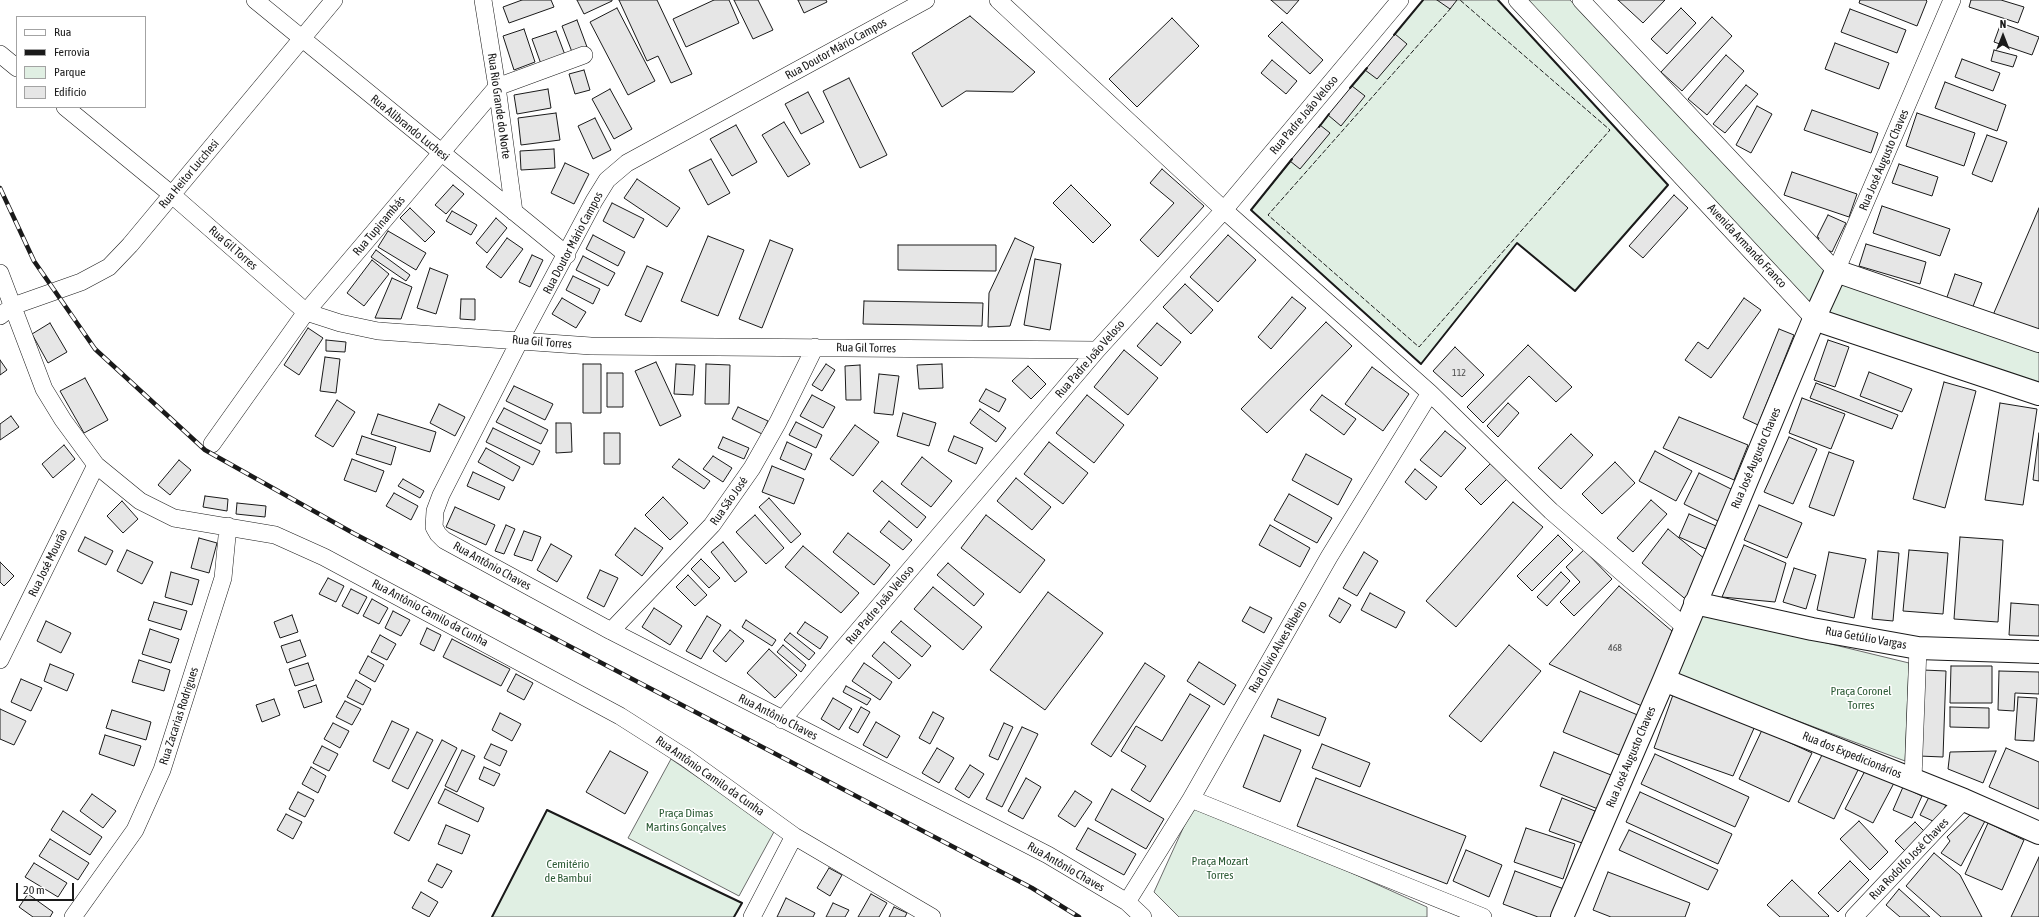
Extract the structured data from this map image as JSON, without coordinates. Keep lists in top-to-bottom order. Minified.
{"streets":{"street":["Rua Doutor Mário Campos","Rua Rio Grande do Norte","Rua Padre João Veloso","Rua Alibrando Luchesi","Rua José Augusto Chaves","Rua Heitor Lucchesi","Rua Tupinambás","Avenida Armando Franco","Rua Gil Torres","Rua São José","Rua José Mourão","Rua Antônio Chaves","Rua Antônio Camilo da Cunha","Rua Getúlio Vargas","Rua Olívio Alves Ribeiro","Rua Zacarias Rodrigues","Rua dos Expedicionários","Rua Rodolfo José Chaves"]},"crossings":[["Rua Doutor Mário Campos","Rua Alibrando Luchesi"],["Rua Doutor Mário Campos","Rua Gil Torres"],["Rua Doutor Mário Campos","Rua Antônio Chaves"],["Rua Rio Grande do Norte","Rua Alibrando Luchesi"],["Rua Rio Grande do Norte","Rua Tupinambás"],["Rua Padre João Veloso","Rua Gil Torres"],["Rua Padre João Veloso","Rua Antônio Chaves"],["Rua Alibrando Luchesi","Rua Heitor Lucchesi"],["Rua Alibrando Luchesi","Rua Tupinambás"],["Rua José Augusto Chaves","Avenida Armando Franco"],["Rua José Augusto Chaves","Rua Getúlio Vargas"],["Rua José Augusto Chaves","Rua dos Expedicionários"],["Rua Heitor Lucchesi","Rua Gil Torres"],["Rua Heitor Lucchesi","Rua Antônio Camilo da Cunha"],["Rua Tupinambás","Rua Gil Torres"],["Rua Gil Torres","Rua São José"],["Rua São José","Rua Antônio Chaves"],["Rua José Mourão","Rua Antônio Camilo da Cunha"],["Rua Antônio Chaves","Rua Olívio Alves Ribeiro"],["Rua Antônio Camilo da Cunha","Rua Zacarias Rodrigues"],["Rua dos Expedicionários","Rua Rodolfo José Chaves"]],"parks":["Praça Coronel Torres","Praça Dimas Martins Gonçalves","Praça Mozart Torres","Cemitério de Bambuí"],"house_numbers":["112","468"],"legend":["Rua","Ferrovia","Parque","Edifício"],"scale_bar":"20 m","north":"top"}
